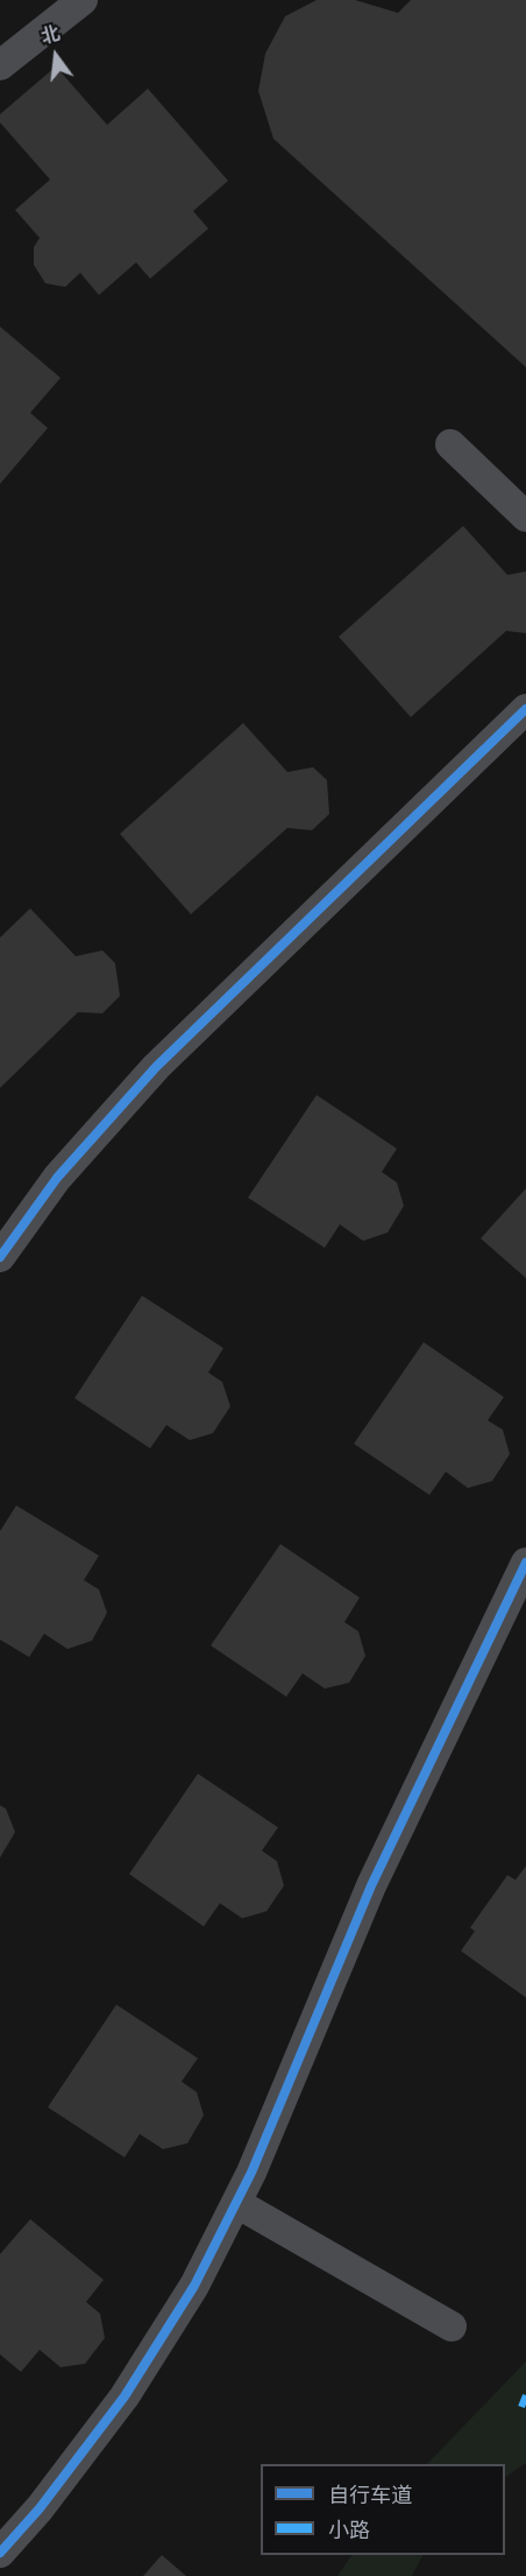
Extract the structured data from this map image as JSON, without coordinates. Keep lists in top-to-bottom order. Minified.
{"legend":["自行车道","小路"],"north":"top"}
